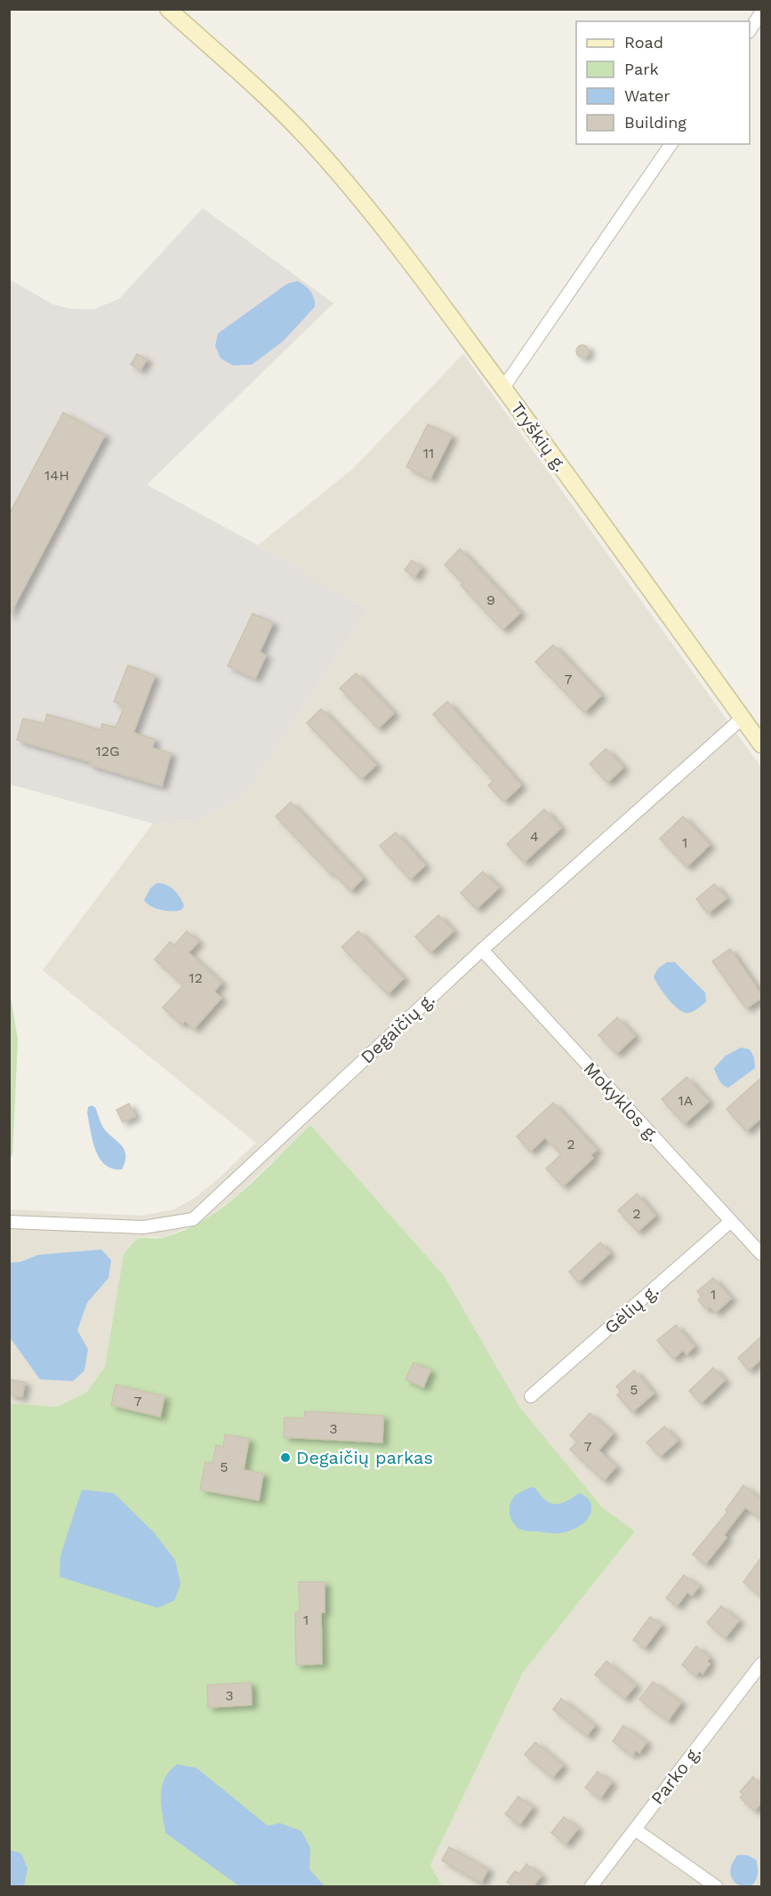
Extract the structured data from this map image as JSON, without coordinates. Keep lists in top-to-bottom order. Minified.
{"streets":{"main road":["Tryškių g."],"street":["Degaičių g.","Mokyklos g.","Gėlių g.","Parko g."]},"crossings":[["Tryškių g.","Degaičių g."],["Degaičių g.","Mokyklos g."],["Mokyklos g.","Gėlių g."]],"places":["Degaičių parkas"],"house_numbers":["11","14H","9","7","12G","4","1","12","1A","2","2","1","5","7","3","7","5","1","3"],"legend":["Road","Park","Water","Building"]}
